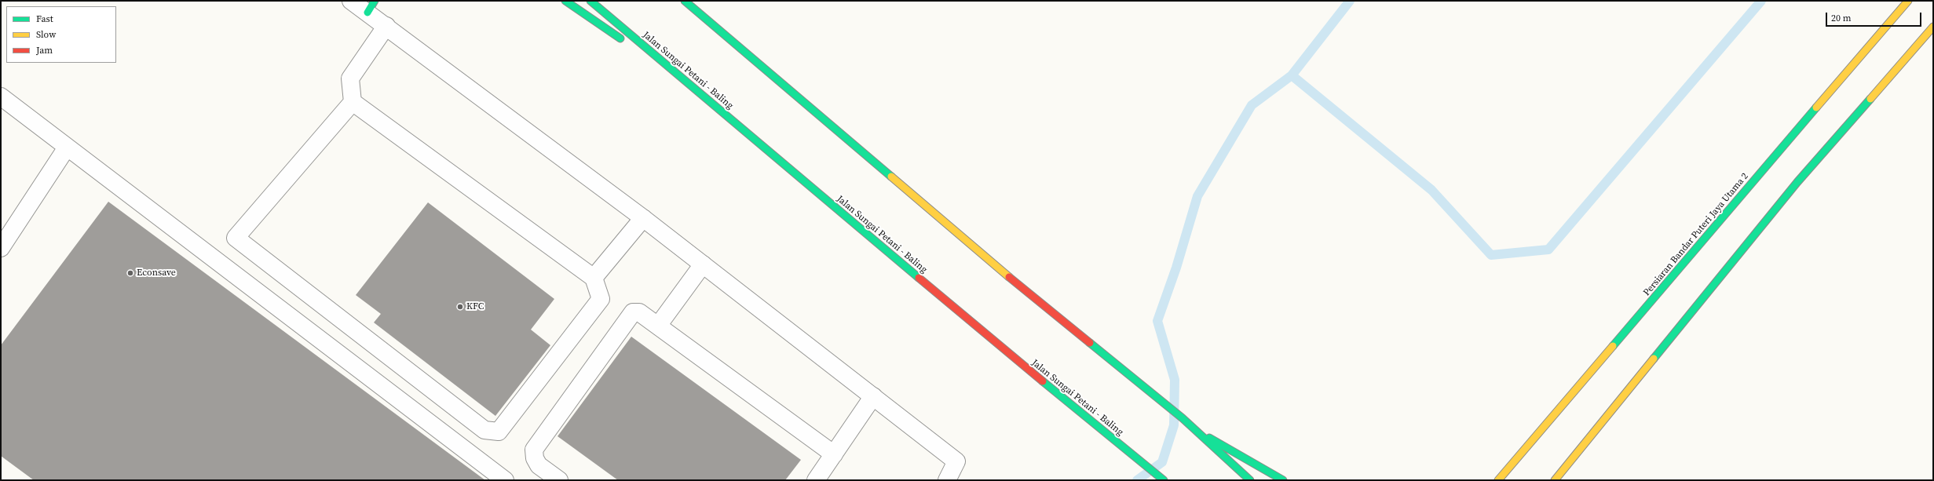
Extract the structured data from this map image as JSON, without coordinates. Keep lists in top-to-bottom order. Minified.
{"streets":{"main road":["Jalan Sungai Petani - Baling","Persiaran Bandar Puteri Jaya Utama 2"]},"places":["Econsave","KFC"],"legend":["Fast","Slow","Jam"],"scale_bar":"20 m"}
